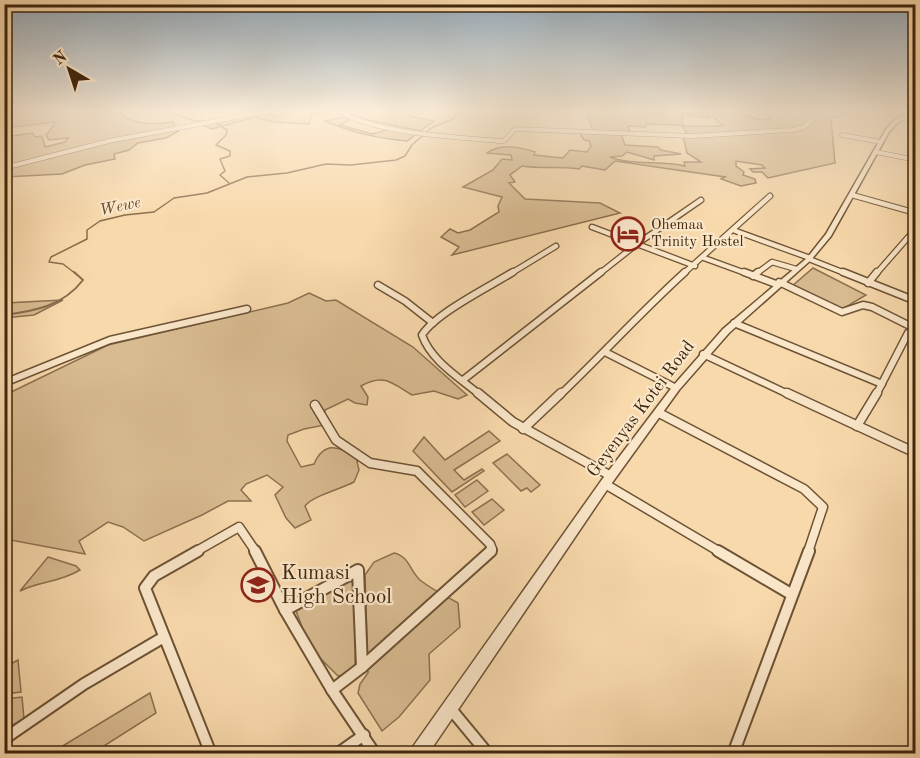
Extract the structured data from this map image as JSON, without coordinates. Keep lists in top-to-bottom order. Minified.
{"streets":{"street":["Geyenyas Kotei Road"]},"water":["Wewe"],"places":{"hotel":["Ohemaa Trinity Hostel"],"school or university":["Kumasi High School"]},"north":"top left"}
